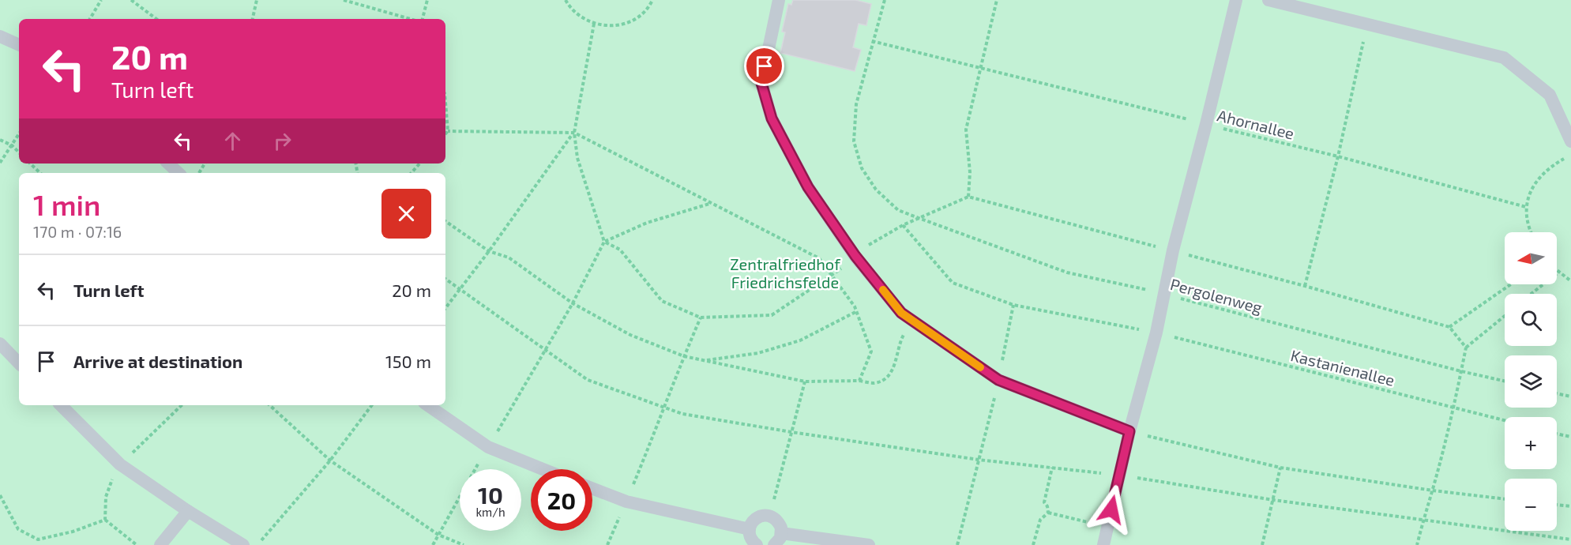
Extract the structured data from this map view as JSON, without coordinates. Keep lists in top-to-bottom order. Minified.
{"streets":{"path":["Ahornallee","Pergolenweg","Kastanienallee"]},"crossings":[["Ahornallee","Pergolenweg"]],"parks":["Zentralfriedhof Friedrichsfelde"],"north":"left","page":{"turn":["20 m","Turn left"],"heading":["1 min","170 m · 07:16"],"map_buttons":["+","−"],"list":[{"name":"Turn left","value":"20 m"},{"name":"Arrive at destination","value":"150 m"}],"speed":"10 km/h","limit":"20"}}
